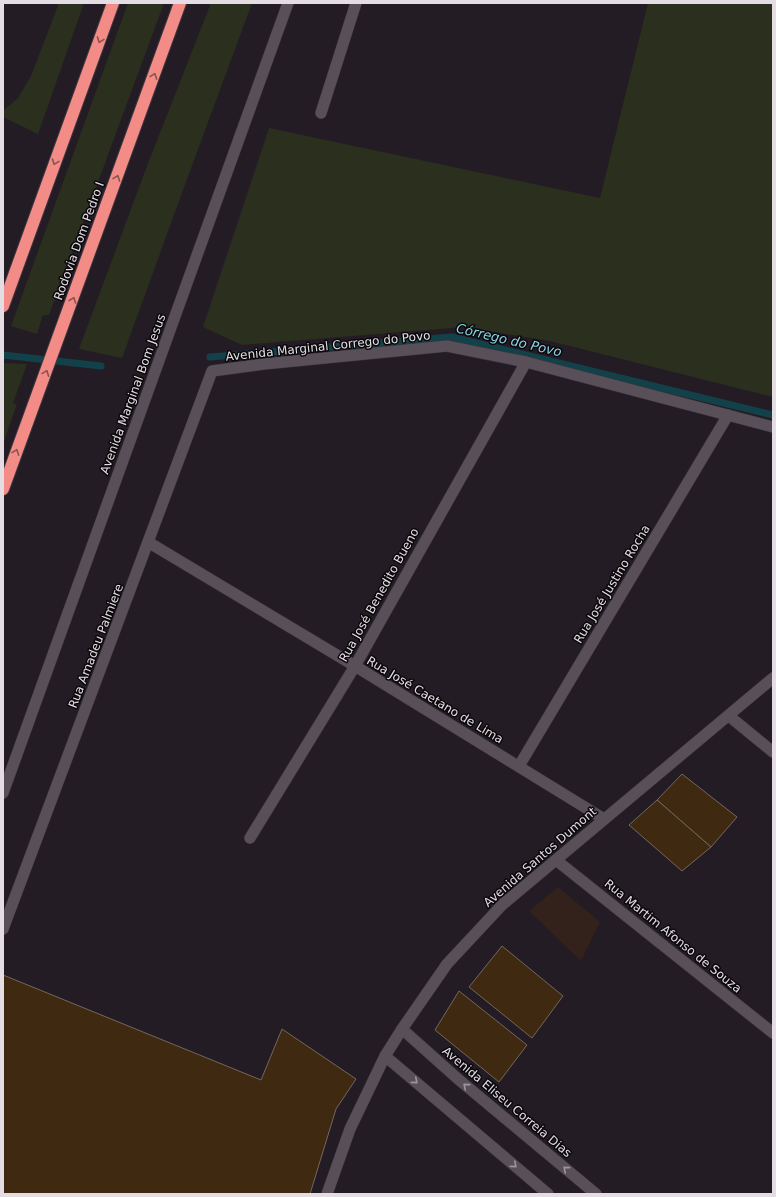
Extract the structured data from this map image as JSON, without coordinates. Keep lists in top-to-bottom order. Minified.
{"streets":{"highway":["Rodovia Dom Pedro I"],"street":["Avenida Marginal Corrego do Povo","Avenida Marginal Bom Jesus","Rua José Justino Rocha","Rua José Benedito Bueno","Rua Amadeu Palmiere","Rua José Caetano de Lima","Avenida Santos Dumont","Rua Martim Afonso de Souza","Avenida Eliseu Correia Dias"]},"crossings":[["Avenida Marginal Corrego do Povo","Rua José Justino Rocha"],["Avenida Marginal Corrego do Povo","Rua José Benedito Bueno"],["Avenida Marginal Corrego do Povo","Rua Amadeu Palmiere"],["Rua José Justino Rocha","Rua José Caetano de Lima"],["Rua José Benedito Bueno","Rua José Caetano de Lima"],["Rua Amadeu Palmiere","Rua José Caetano de Lima"],["Rua José Caetano de Lima","Avenida Santos Dumont"],["Avenida Santos Dumont","Rua Martim Afonso de Souza"],["Avenida Santos Dumont","Avenida Eliseu Correia Dias"]],"water":["Córrego do Povo"]}
